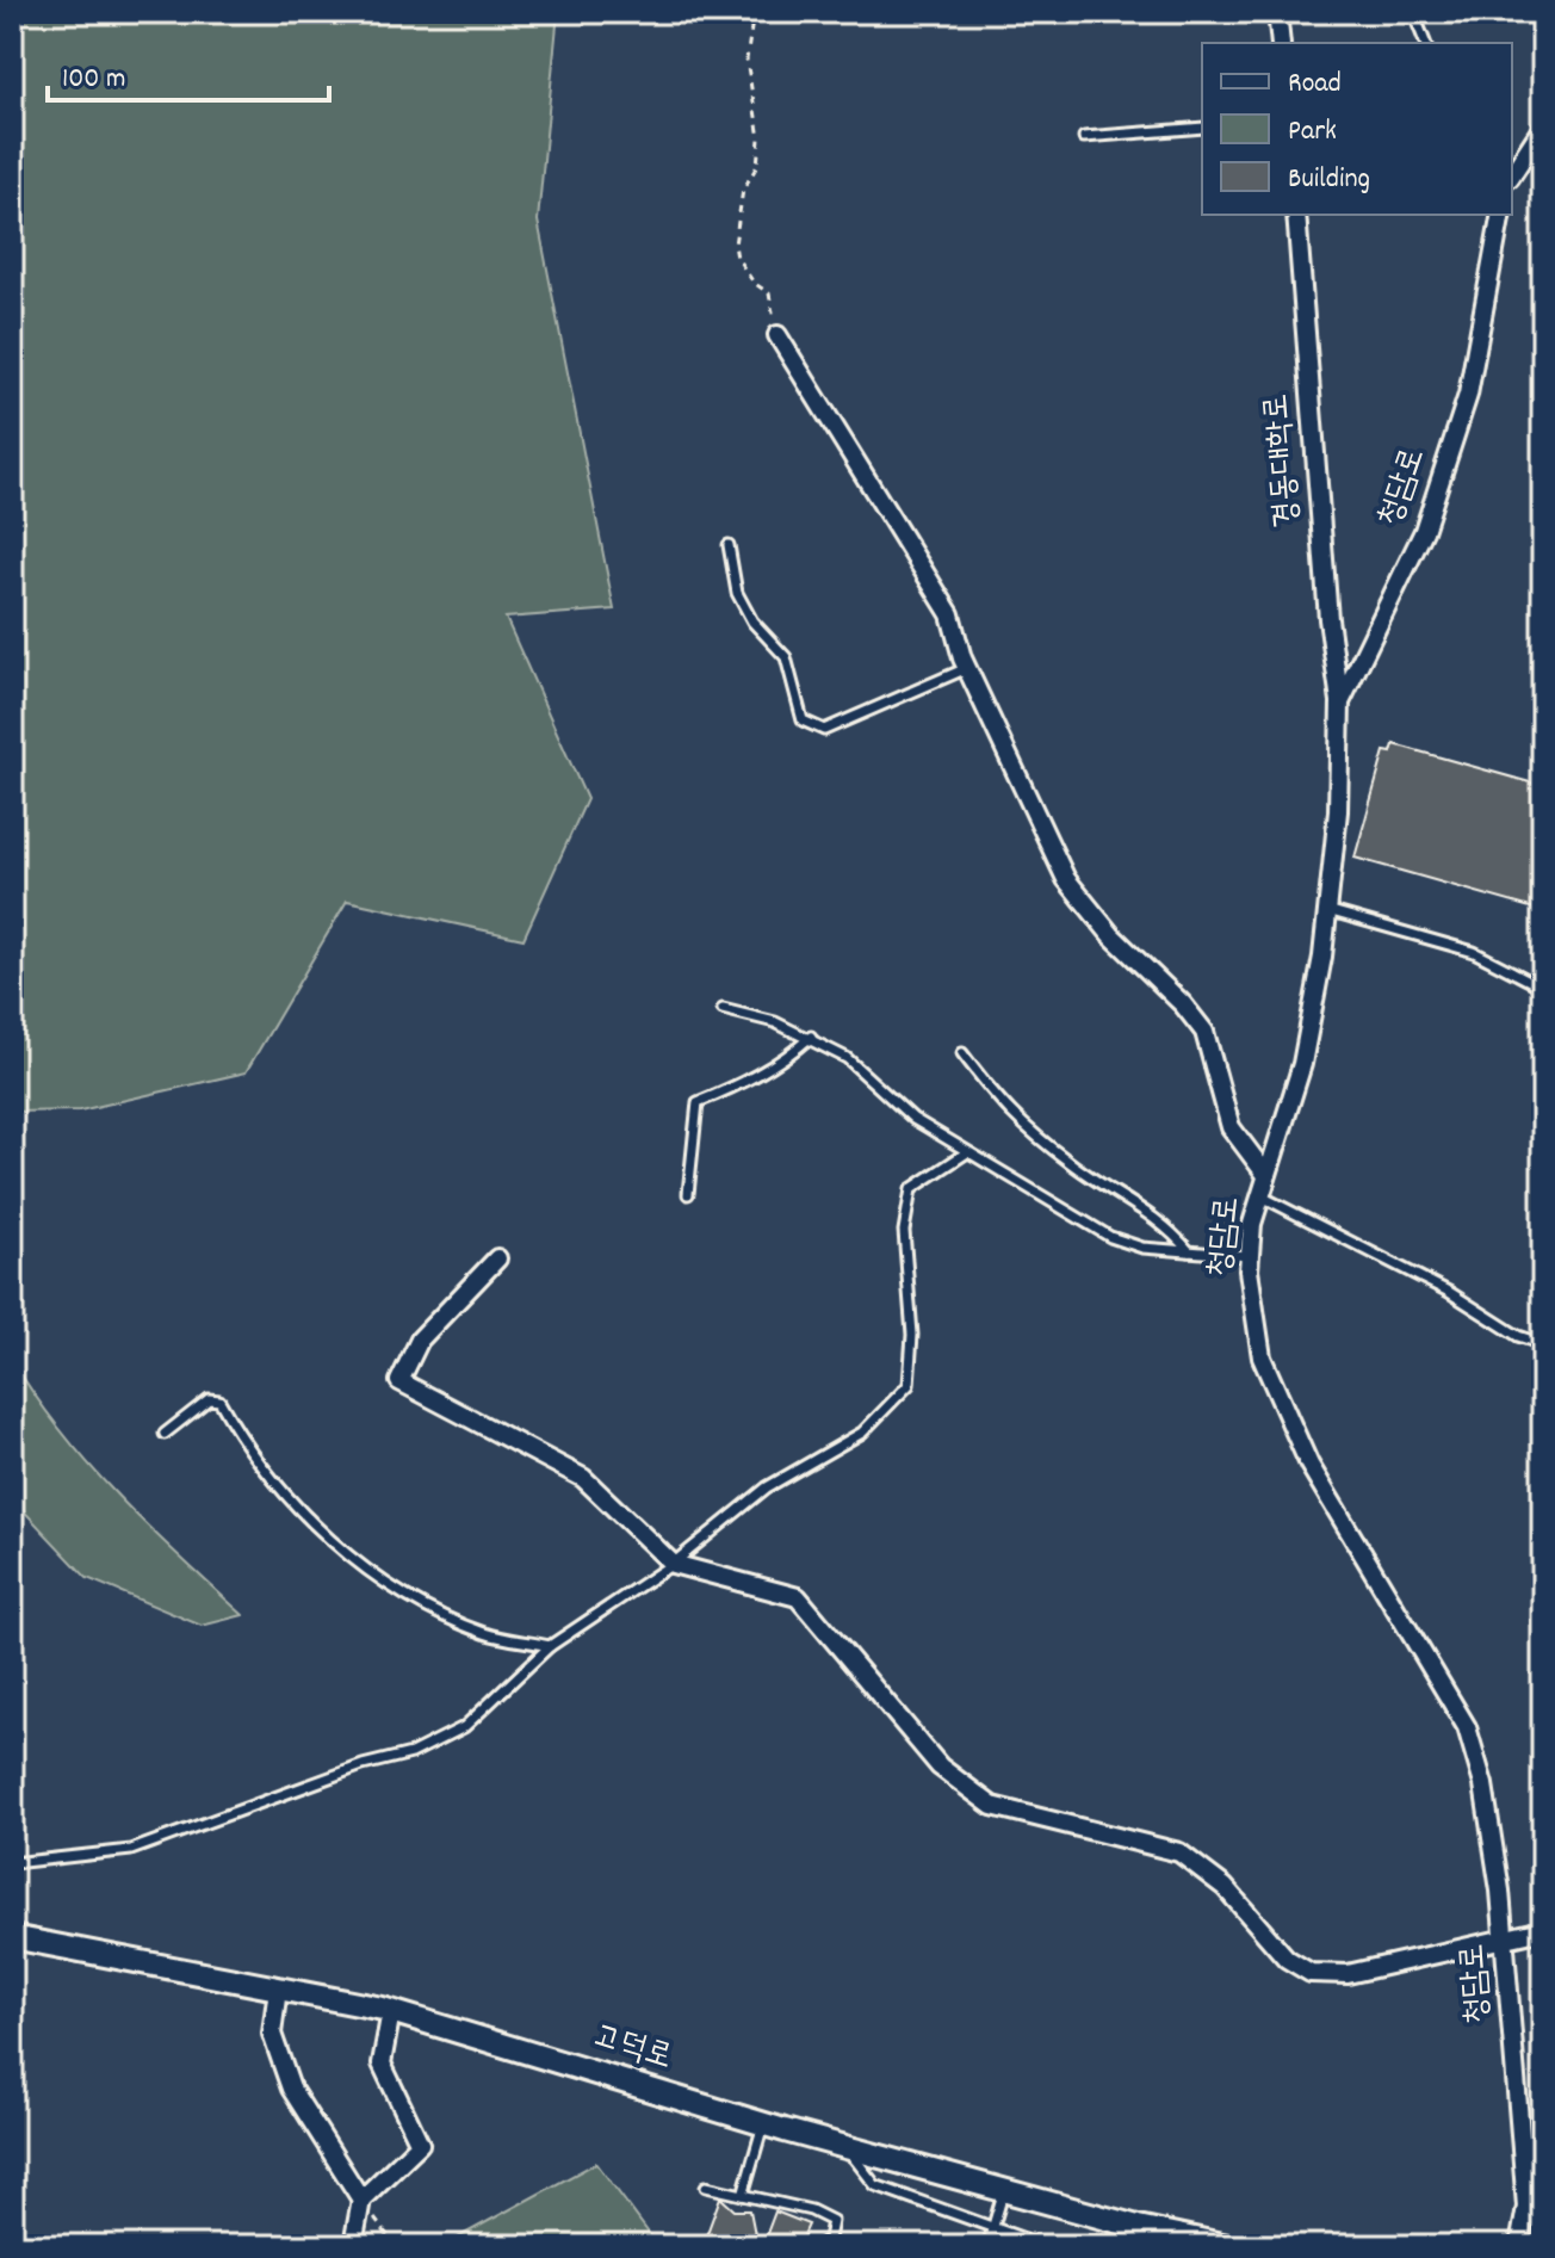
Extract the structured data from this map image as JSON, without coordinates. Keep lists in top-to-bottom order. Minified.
{"streets":{"main road":["고덕로"],"street":["경동대학로","청담로"]},"crossings":[["경동대학로","청담로"]],"legend":["Road","Park","Building"],"scale_bar":"100 m"}
